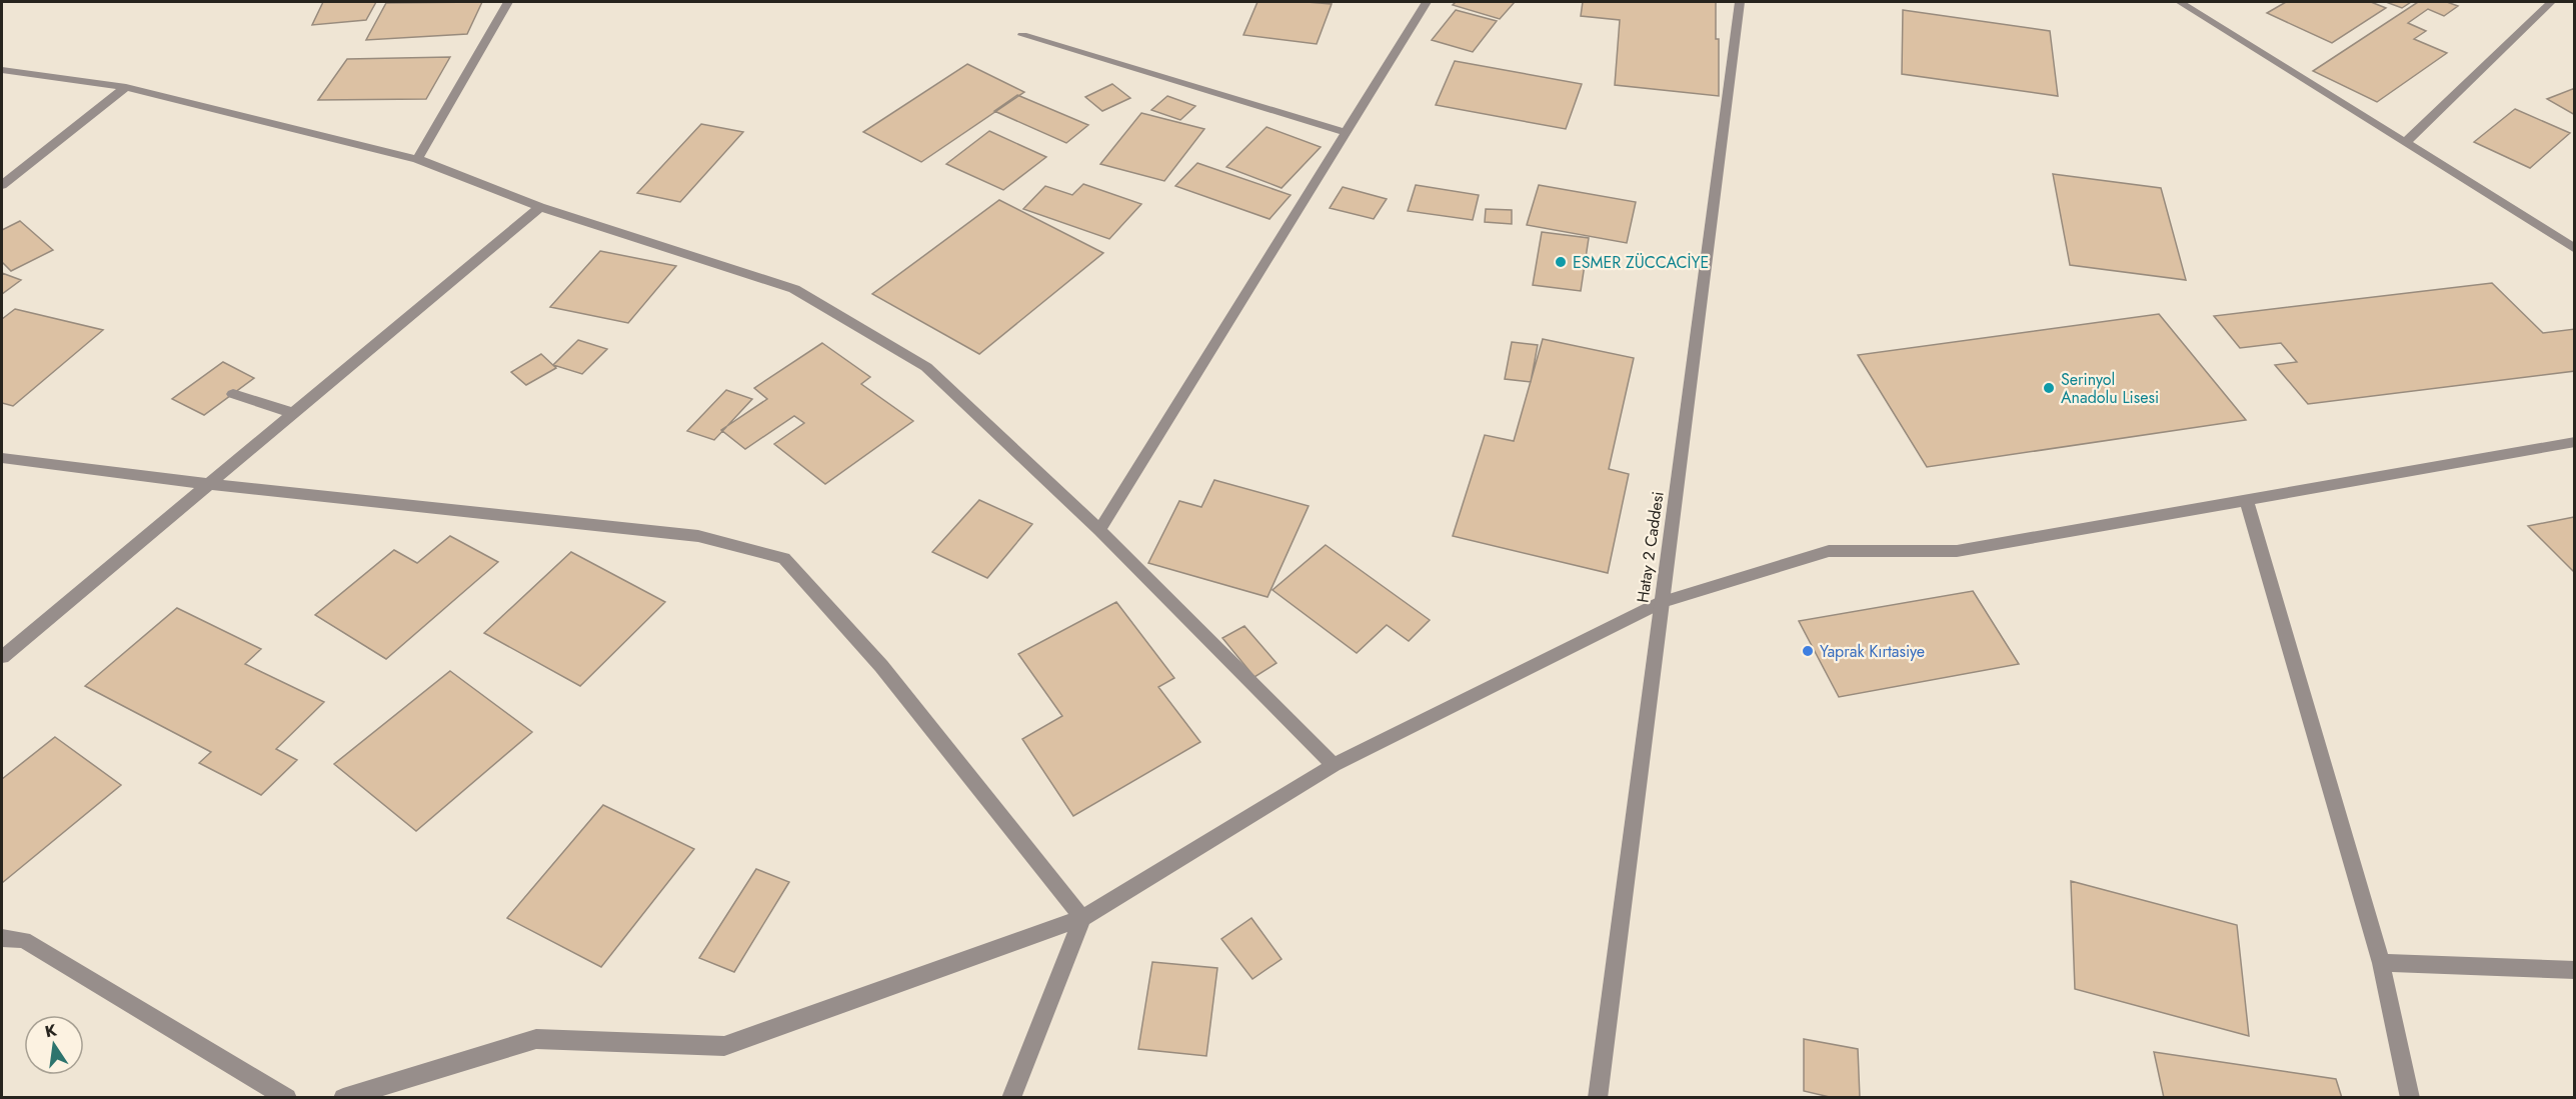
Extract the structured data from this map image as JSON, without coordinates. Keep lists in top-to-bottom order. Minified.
{"streets":{"street":["Hatay 2 Caddesi"]},"places":["ESMER ZÜCCACİYE","Serinyol Anadolu Lisesi","Yaprak Kırtasiye"],"north":"top"}
